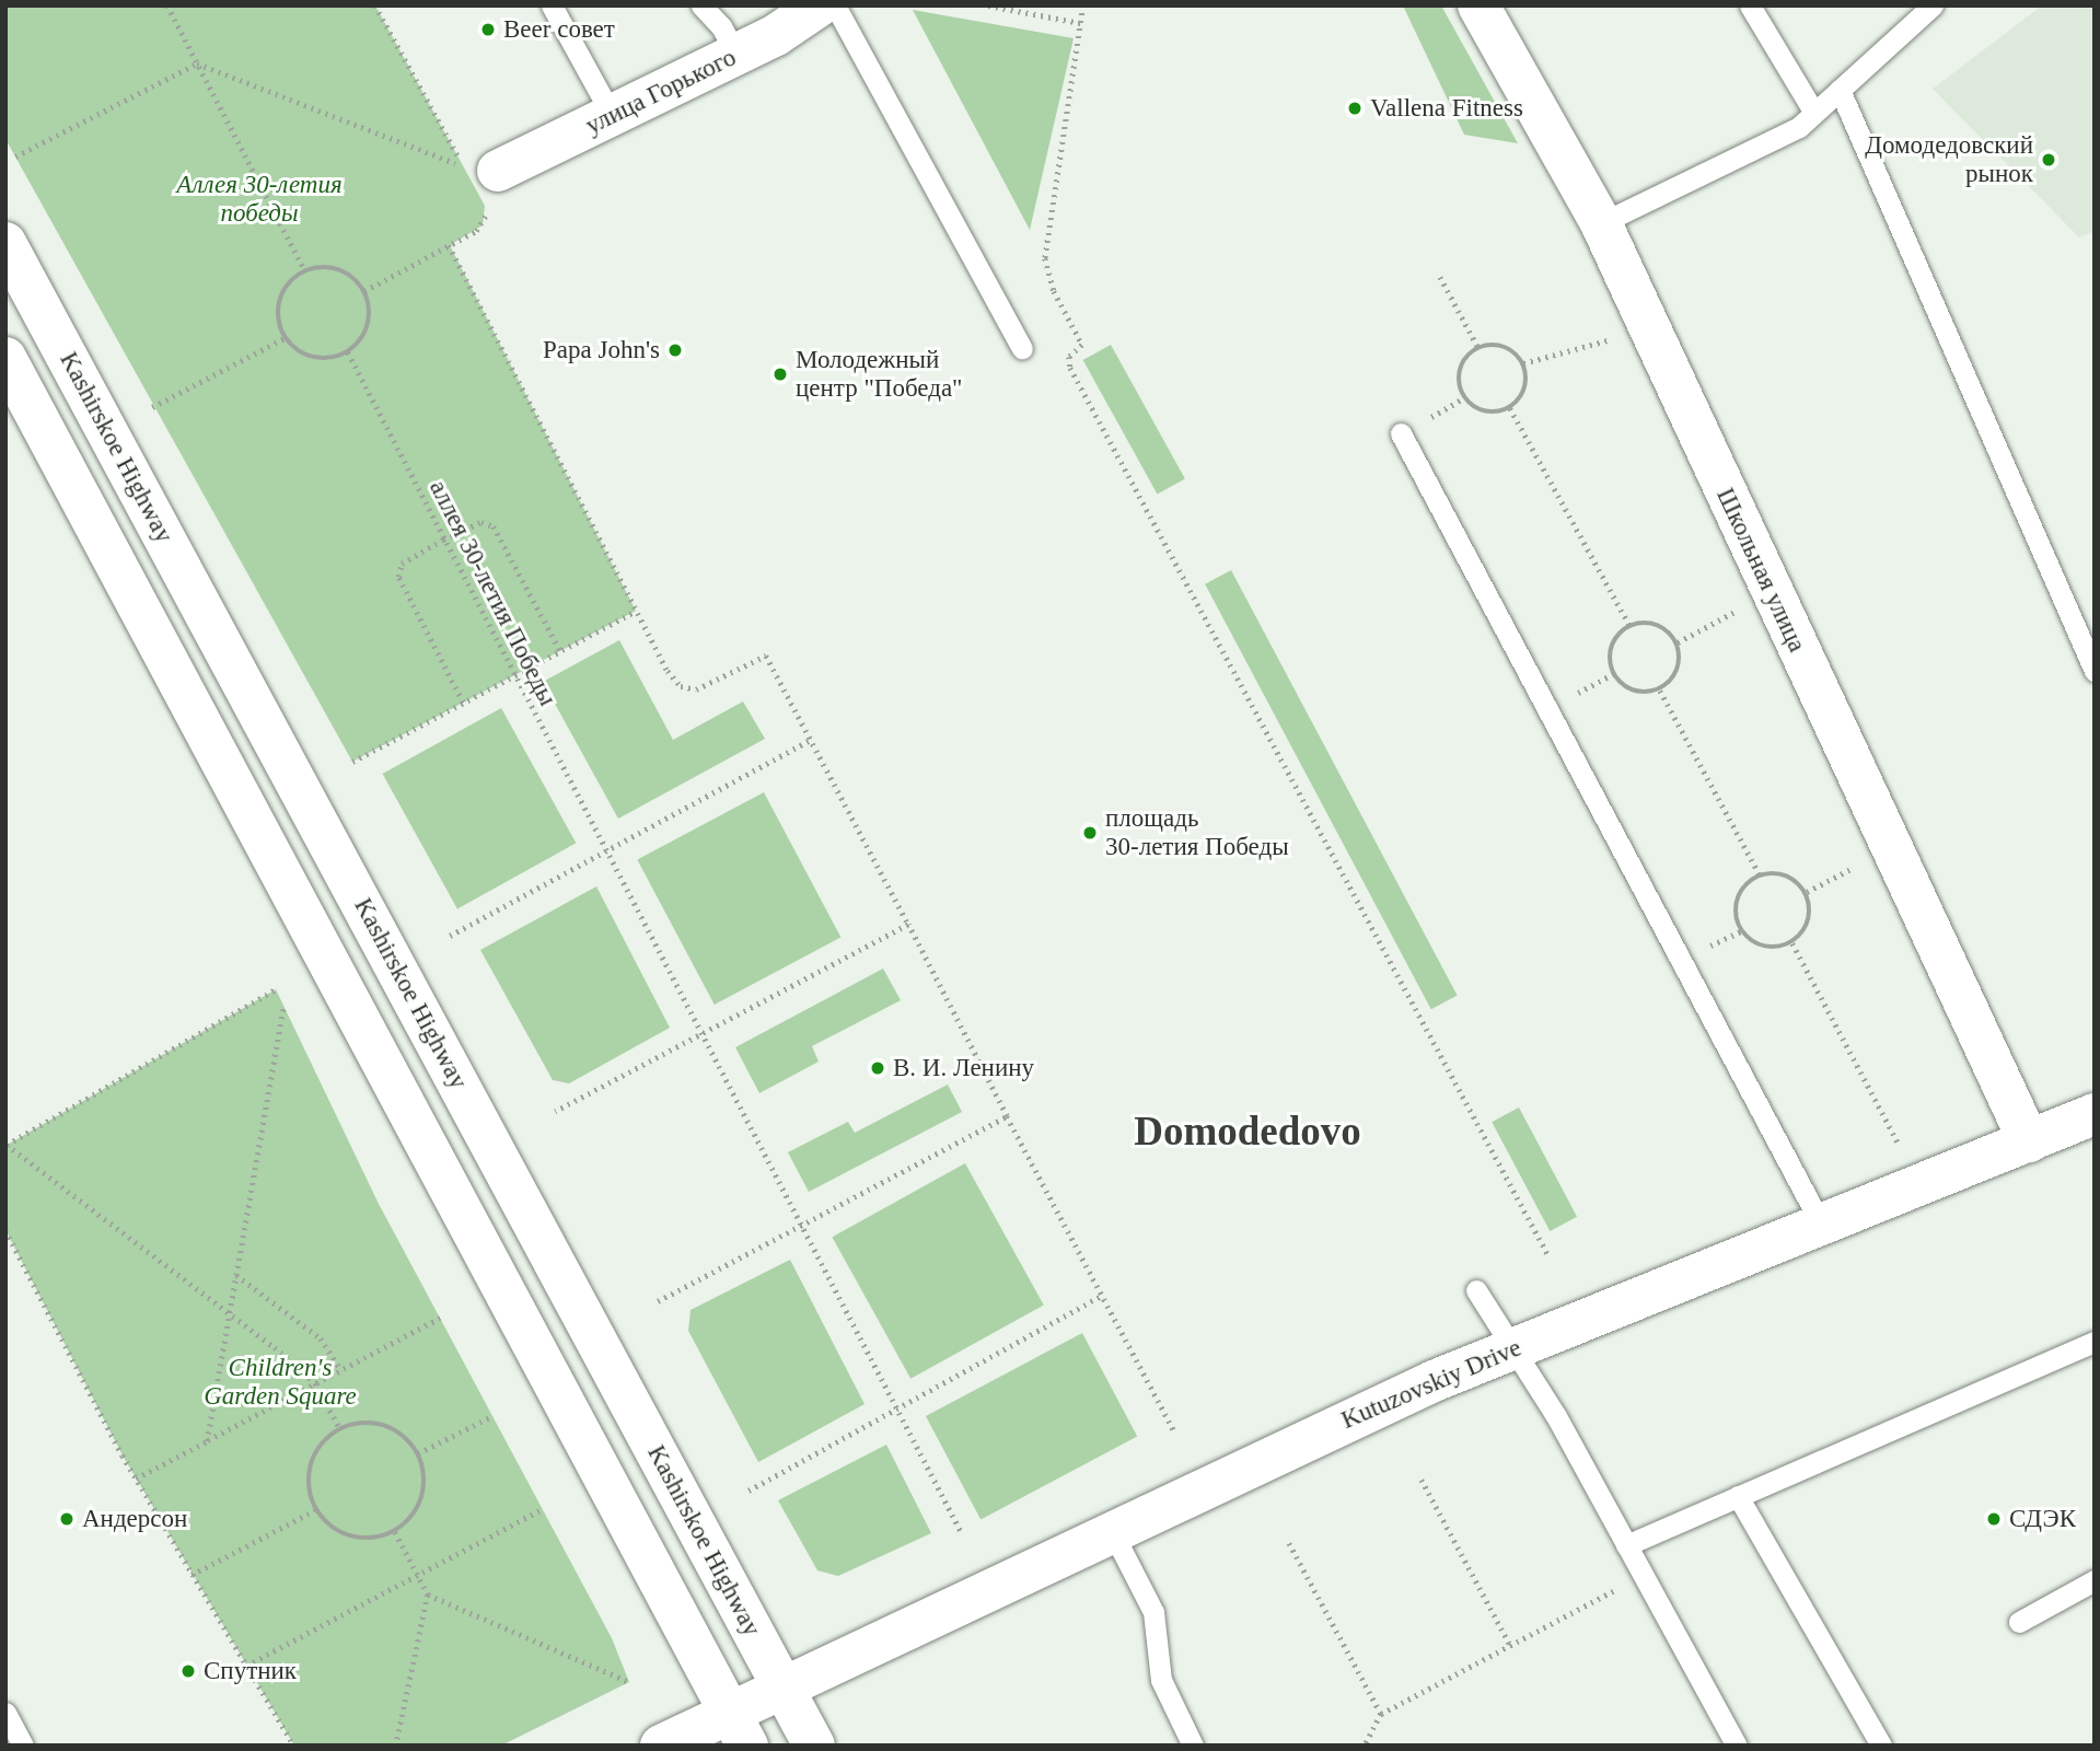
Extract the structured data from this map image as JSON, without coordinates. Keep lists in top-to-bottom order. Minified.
{"streets":{"street":["улица Горького","Kashirskoe Highway","Школьная улица","Kutuzovskiy Drive"],"path":["аллея 30-летия Победы"]},"crossings":[["Kashirskoe Highway","Kutuzovskiy Drive"],["Школьная улица","Kutuzovskiy Drive"]],"districts":["Domodedovo"],"parks":["Аллея 30-летия победы","Children's Garden Square"],"places":["Beer совет","Vallena Fitness","Домодедовский рынок","Papa John's","Молодежный центр \"Победа\"","площадь 30-летия Победы","В. И. Ленину","Андерсон","СДЭК","Спутник"]}
